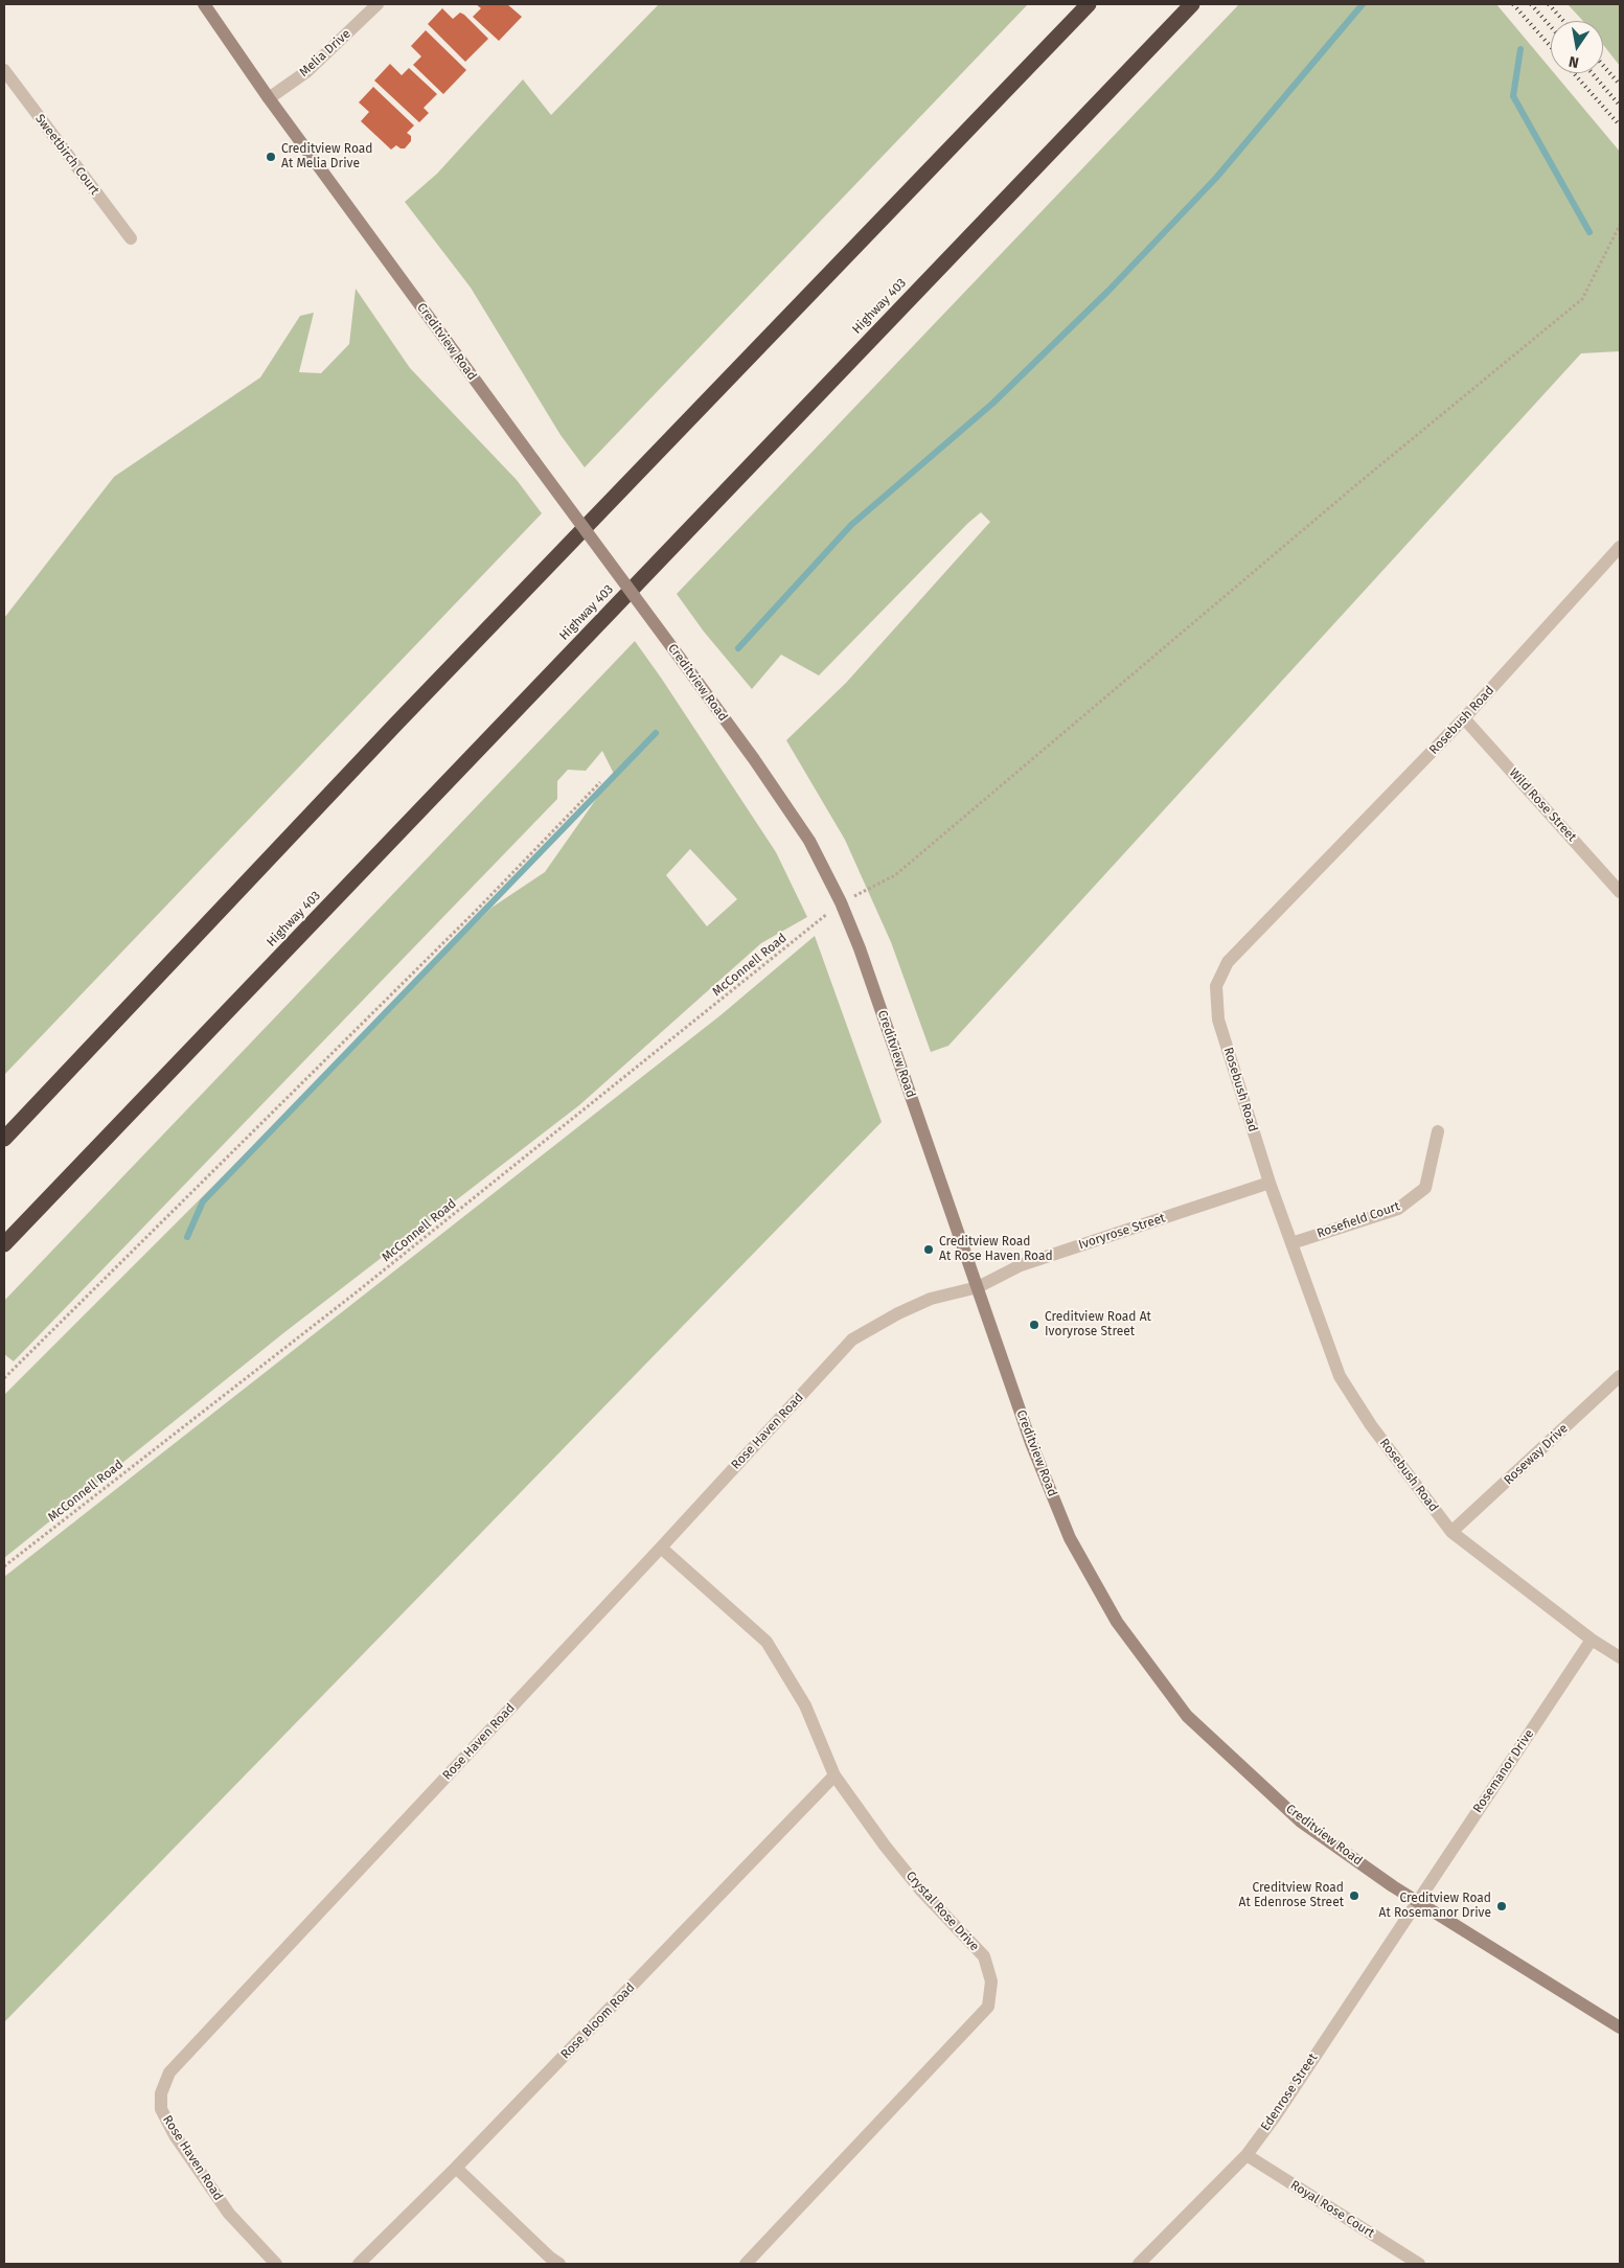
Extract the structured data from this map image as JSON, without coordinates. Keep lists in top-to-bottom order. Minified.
{"streets":{"highway":["Highway 403"],"main road":["Creditview Road"],"street":["Melia Drive","Sweetbirch Court","Rosebush Road","Wild Rose Street","Rosefield Court","Ivoryrose Street","Rose Haven Road","Roseway Drive","Rosemanor Drive","Crystal Rose Drive","Rose Bloom Road","Edenrose Street","Royal Rose Court"],"path":["McConnell Road"]},"crossings":[["Melia Drive","Creditview Road"],["Creditview Road","McConnell Road"],["Creditview Road","Ivoryrose Street"],["Creditview Road","Rose Haven Road"],["Creditview Road","Rosemanor Drive"],["Creditview Road","Edenrose Street"],["Rosebush Road","Wild Rose Street"],["Rosebush Road","Rosefield Court"],["Rosebush Road","Ivoryrose Street"],["Rosebush Road","Roseway Drive"],["Rosebush Road","Rosemanor Drive"],["Ivoryrose Street","Rose Haven Road"],["Rose Haven Road","Crystal Rose Drive"],["Rosemanor Drive","Edenrose Street"],["Crystal Rose Drive","Rose Bloom Road"],["Edenrose Street","Royal Rose Court"]],"places":["Creditview Road At Melia Drive","Creditview Road At Rose Haven Road","Creditview Road At Ivoryrose Street","Creditview Road At Edenrose Street","Creditview Road At Rosemanor Drive"],"north":"bottom"}
